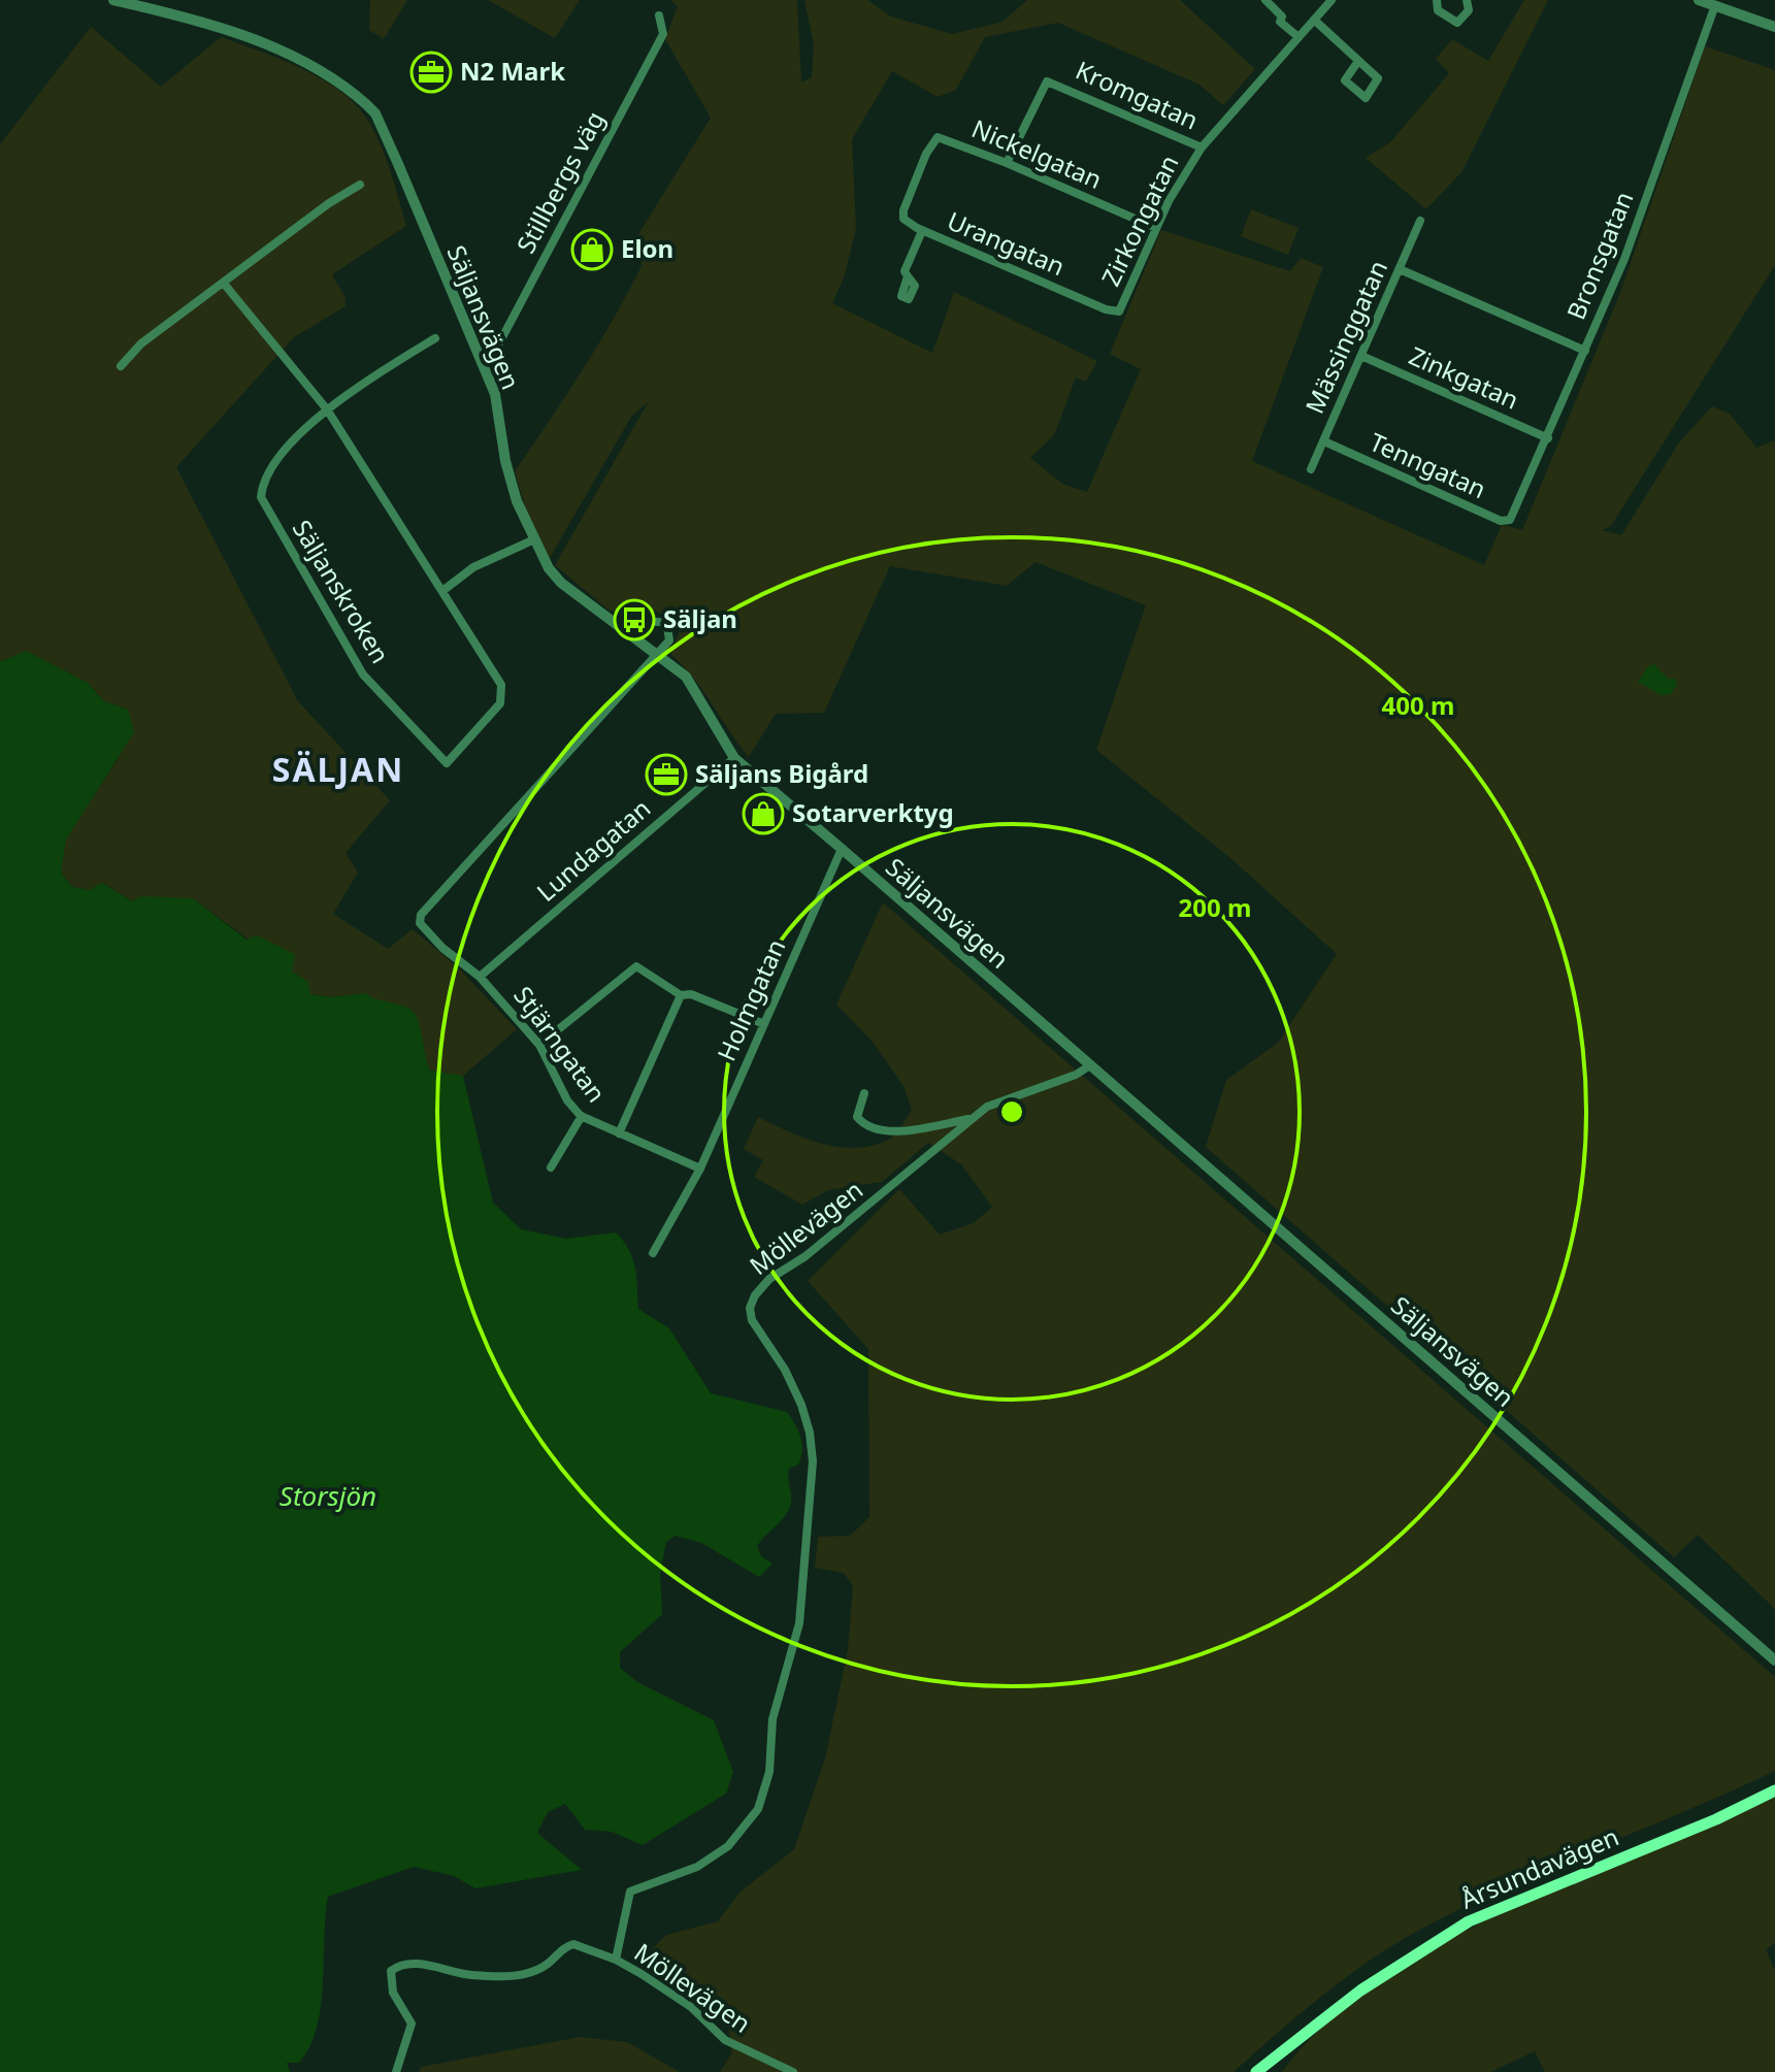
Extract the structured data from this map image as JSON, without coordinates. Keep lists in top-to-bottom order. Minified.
{"streets":{"main road":["Årsundavägen"],"street":["Kromgatan","Nickelgatan","Stillbergs väg","Zirkongatan","Urangatan","Bronsgatan","Säljansvägen","Mässinggatan","Zinkgatan","Tenngatan","Säljanskroken","Lundagatan","Holmgatan","Stjärngatan","Möllevägen"]},"crossings":[["Kromgatan","Nickelgatan"],["Kromgatan","Zirkongatan"],["Nickelgatan","Zirkongatan"],["Nickelgatan","Urangatan"],["Stillbergs väg","Säljansvägen"],["Zirkongatan","Urangatan"],["Bronsgatan","Zinkgatan"],["Bronsgatan","Tenngatan"],["Säljansvägen","Lundagatan"],["Säljansvägen","Holmgatan"],["Säljansvägen","Stjärngatan"],["Säljansvägen","Möllevägen"],["Mässinggatan","Zinkgatan"],["Mässinggatan","Tenngatan"],["Lundagatan","Stjärngatan"],["Holmgatan","Stjärngatan"]],"districts":["SÄLJAN"],"water":["Storsjön"],"places":{"office":["N2 Mark","Säljans Bigård"],"shop":["Elon","Sotarverktyg"],"bus stop":["Säljan"]},"rings":["400 m","200 m"]}
